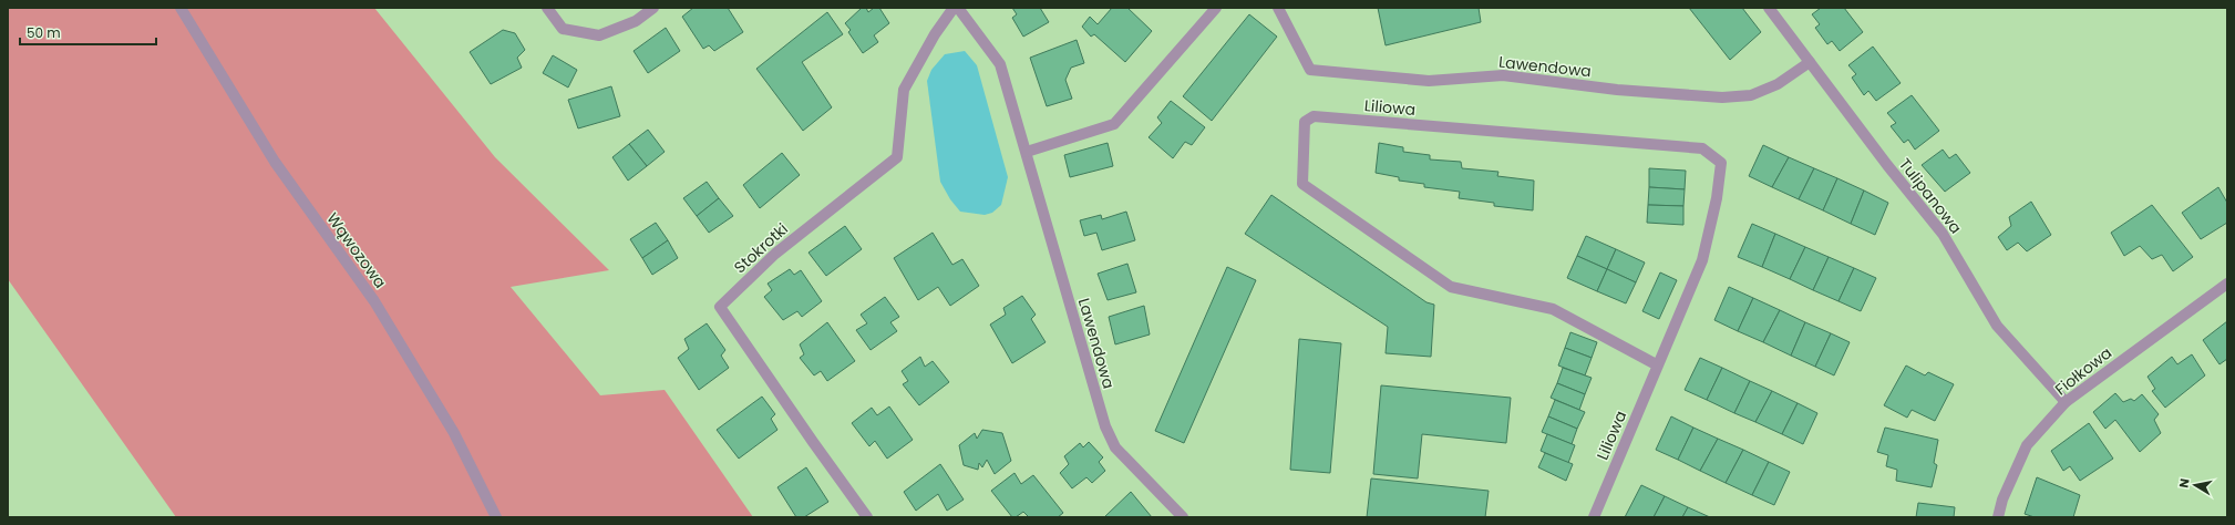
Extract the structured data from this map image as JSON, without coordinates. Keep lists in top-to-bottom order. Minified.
{"streets":{"street":["Lawendowa","Liliowa","Tulipanowa","Stokrotki","Wąwozowa","Fiołkowa"]},"crossings":[["Lawendowa","Tulipanowa"],["Tulipanowa","Fiołkowa"]],"scale_bar":"50 m","north":"left"}
